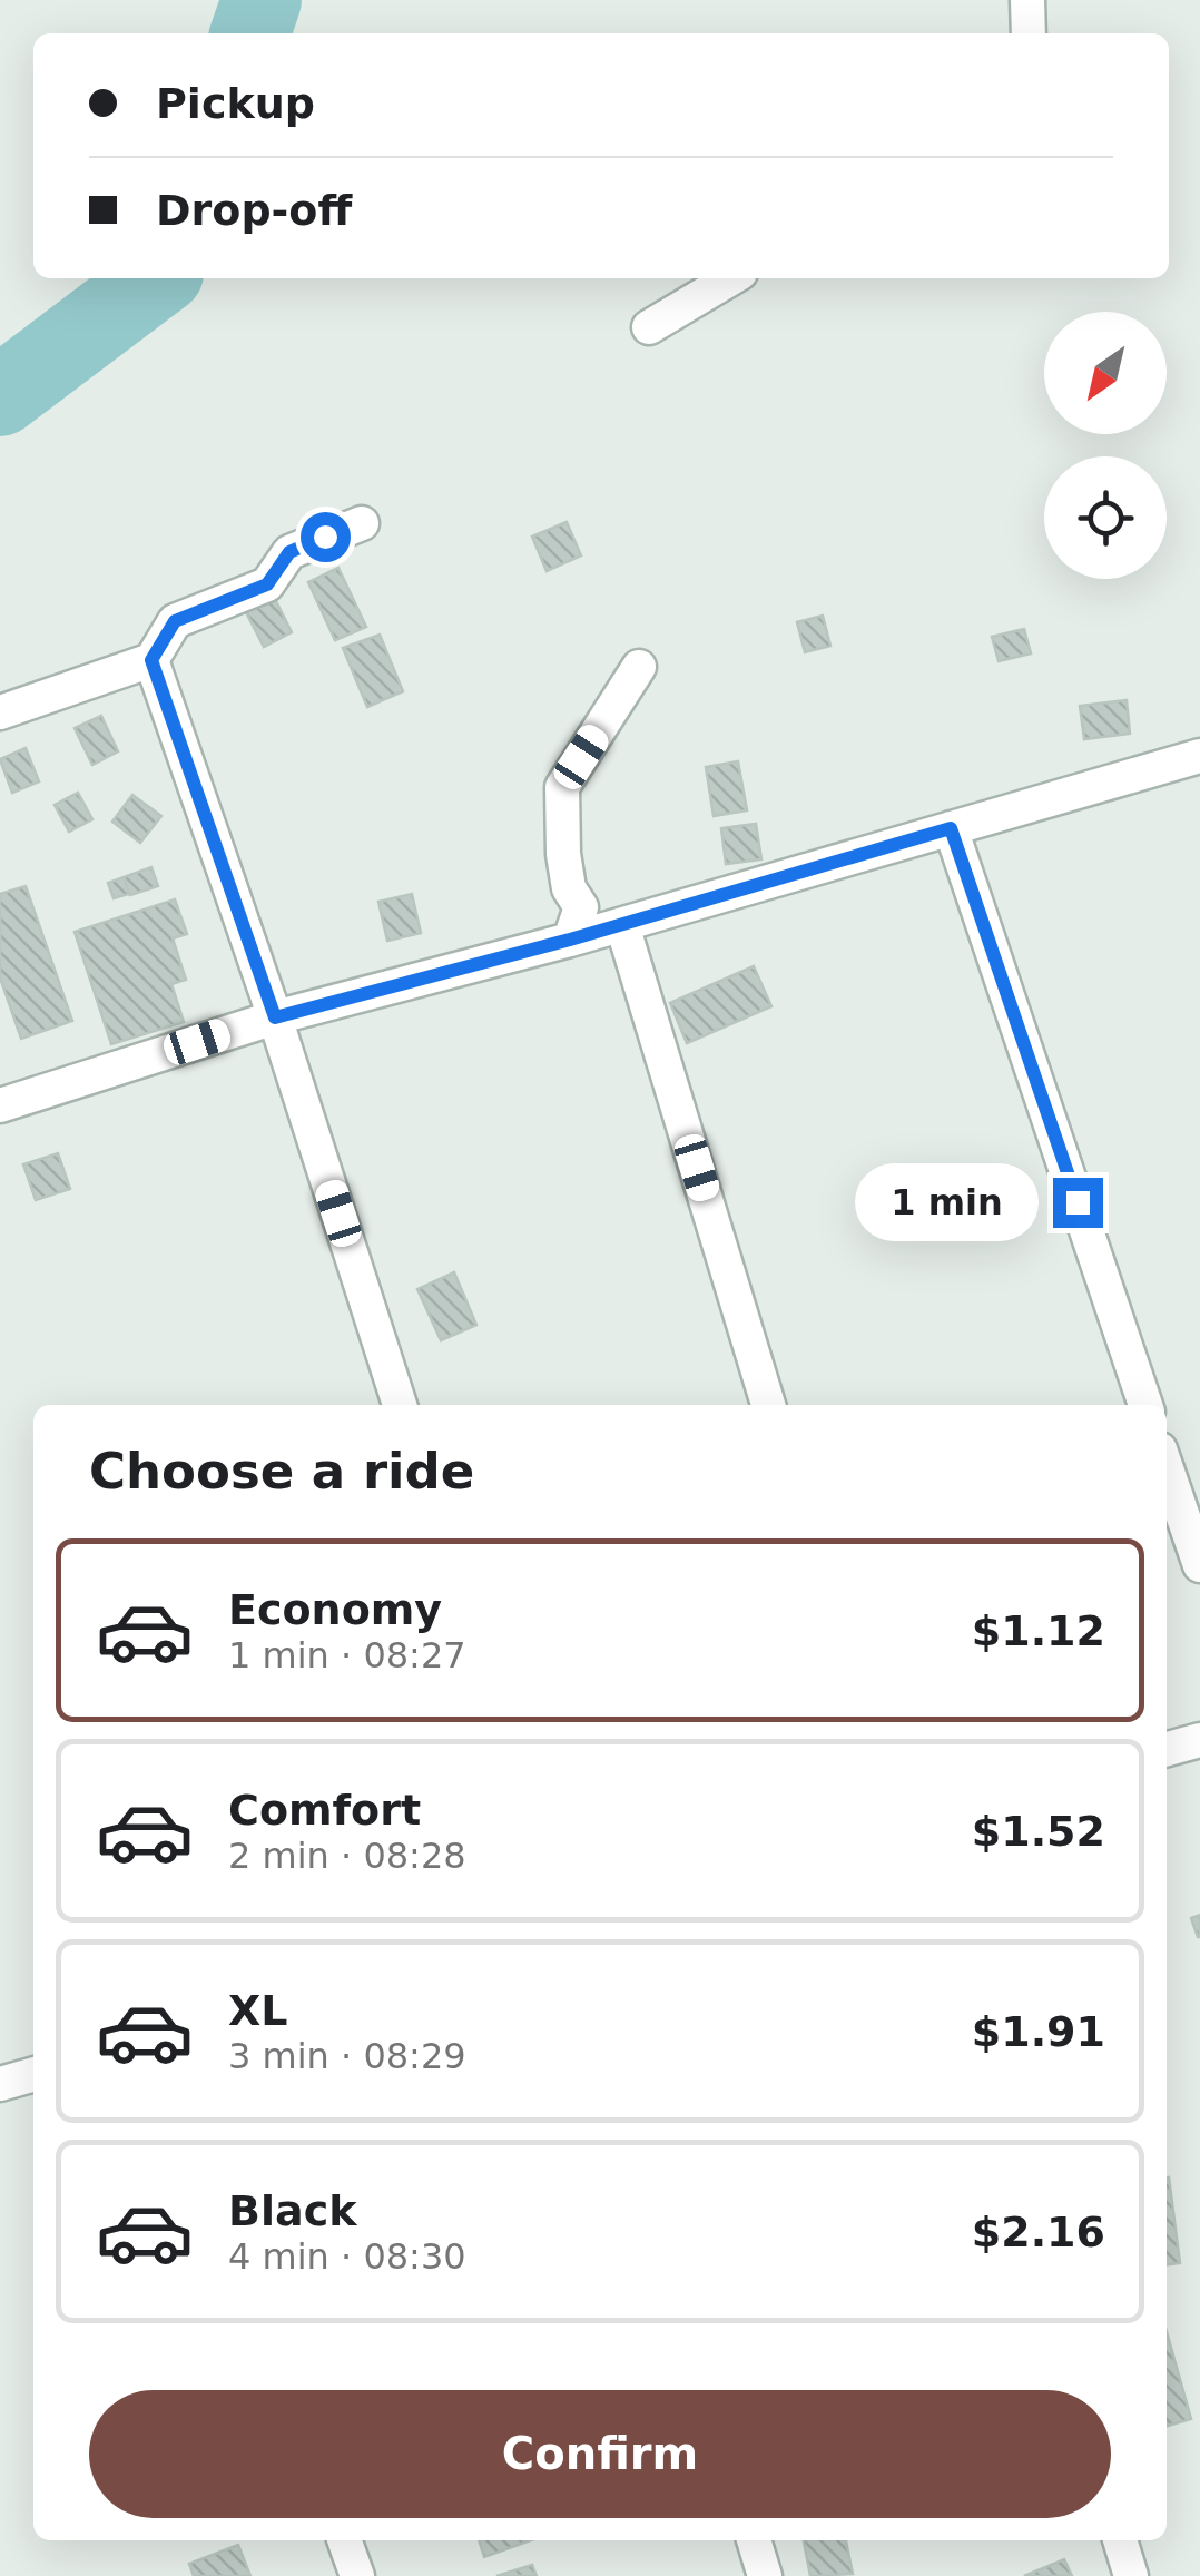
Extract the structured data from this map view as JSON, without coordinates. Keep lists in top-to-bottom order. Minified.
{"north":"bottom left","page":{"banner":["Pickup","Drop-off"],"bubble":"1 min","heading":"Choose a ride","list":[{"name":"Economy","note":"1 min · 08:27","value":"$1.12"},{"name":"Comfort","note":"2 min · 08:28","value":"$1.52"},{"name":"XL","note":"3 min · 08:29","value":"$1.91"},{"name":"Black","note":"4 min · 08:30","value":"$2.16"}],"buttons":"Confirm"}}
